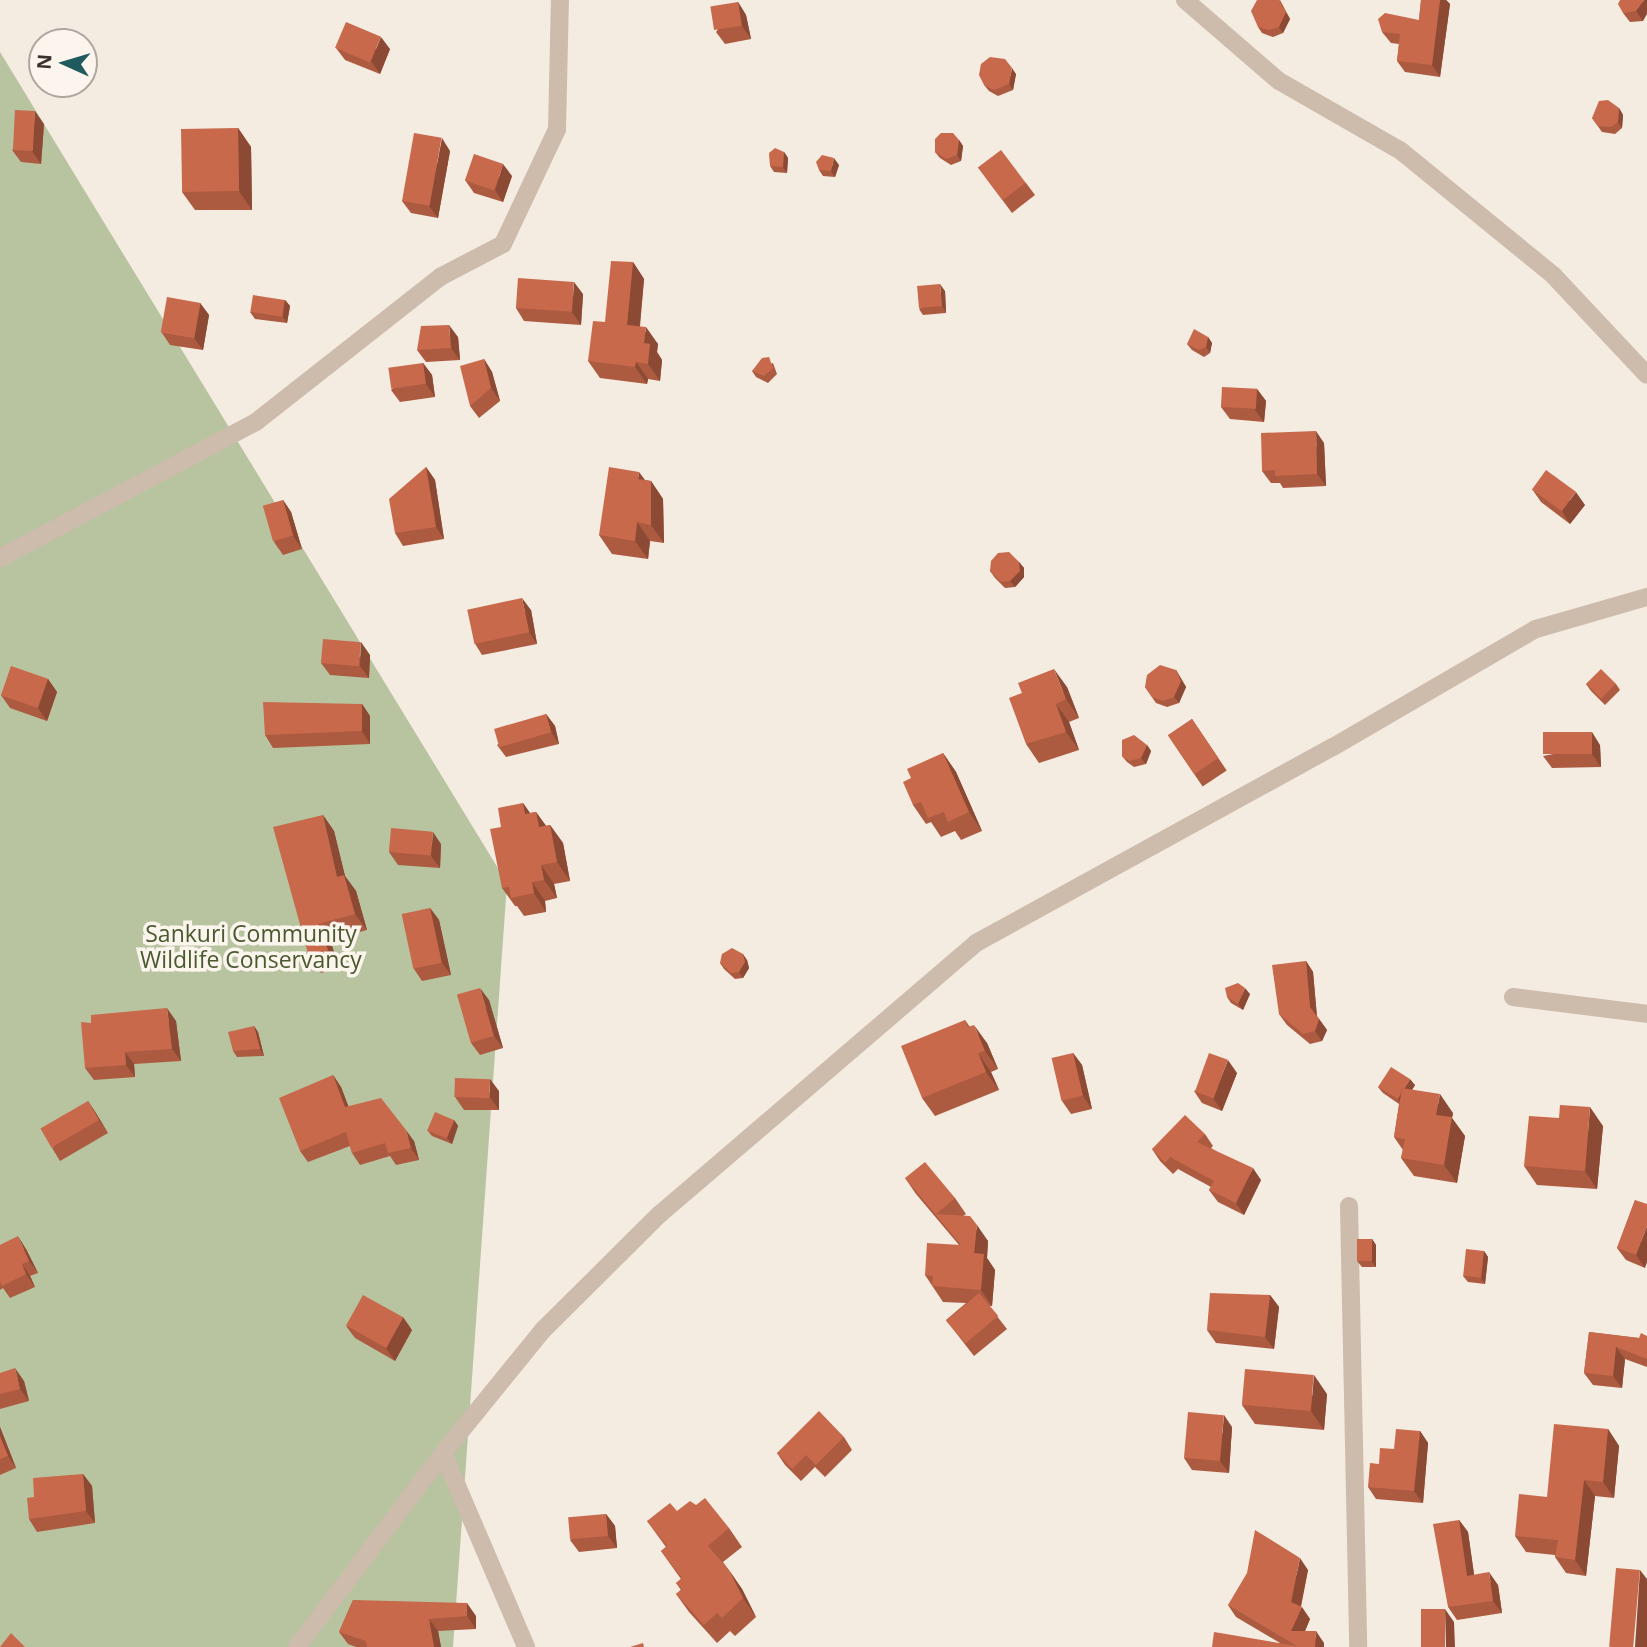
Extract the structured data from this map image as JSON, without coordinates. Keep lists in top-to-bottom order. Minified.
{"parks":["Sankuri Community Wildlife Conservancy"],"north":"left"}
